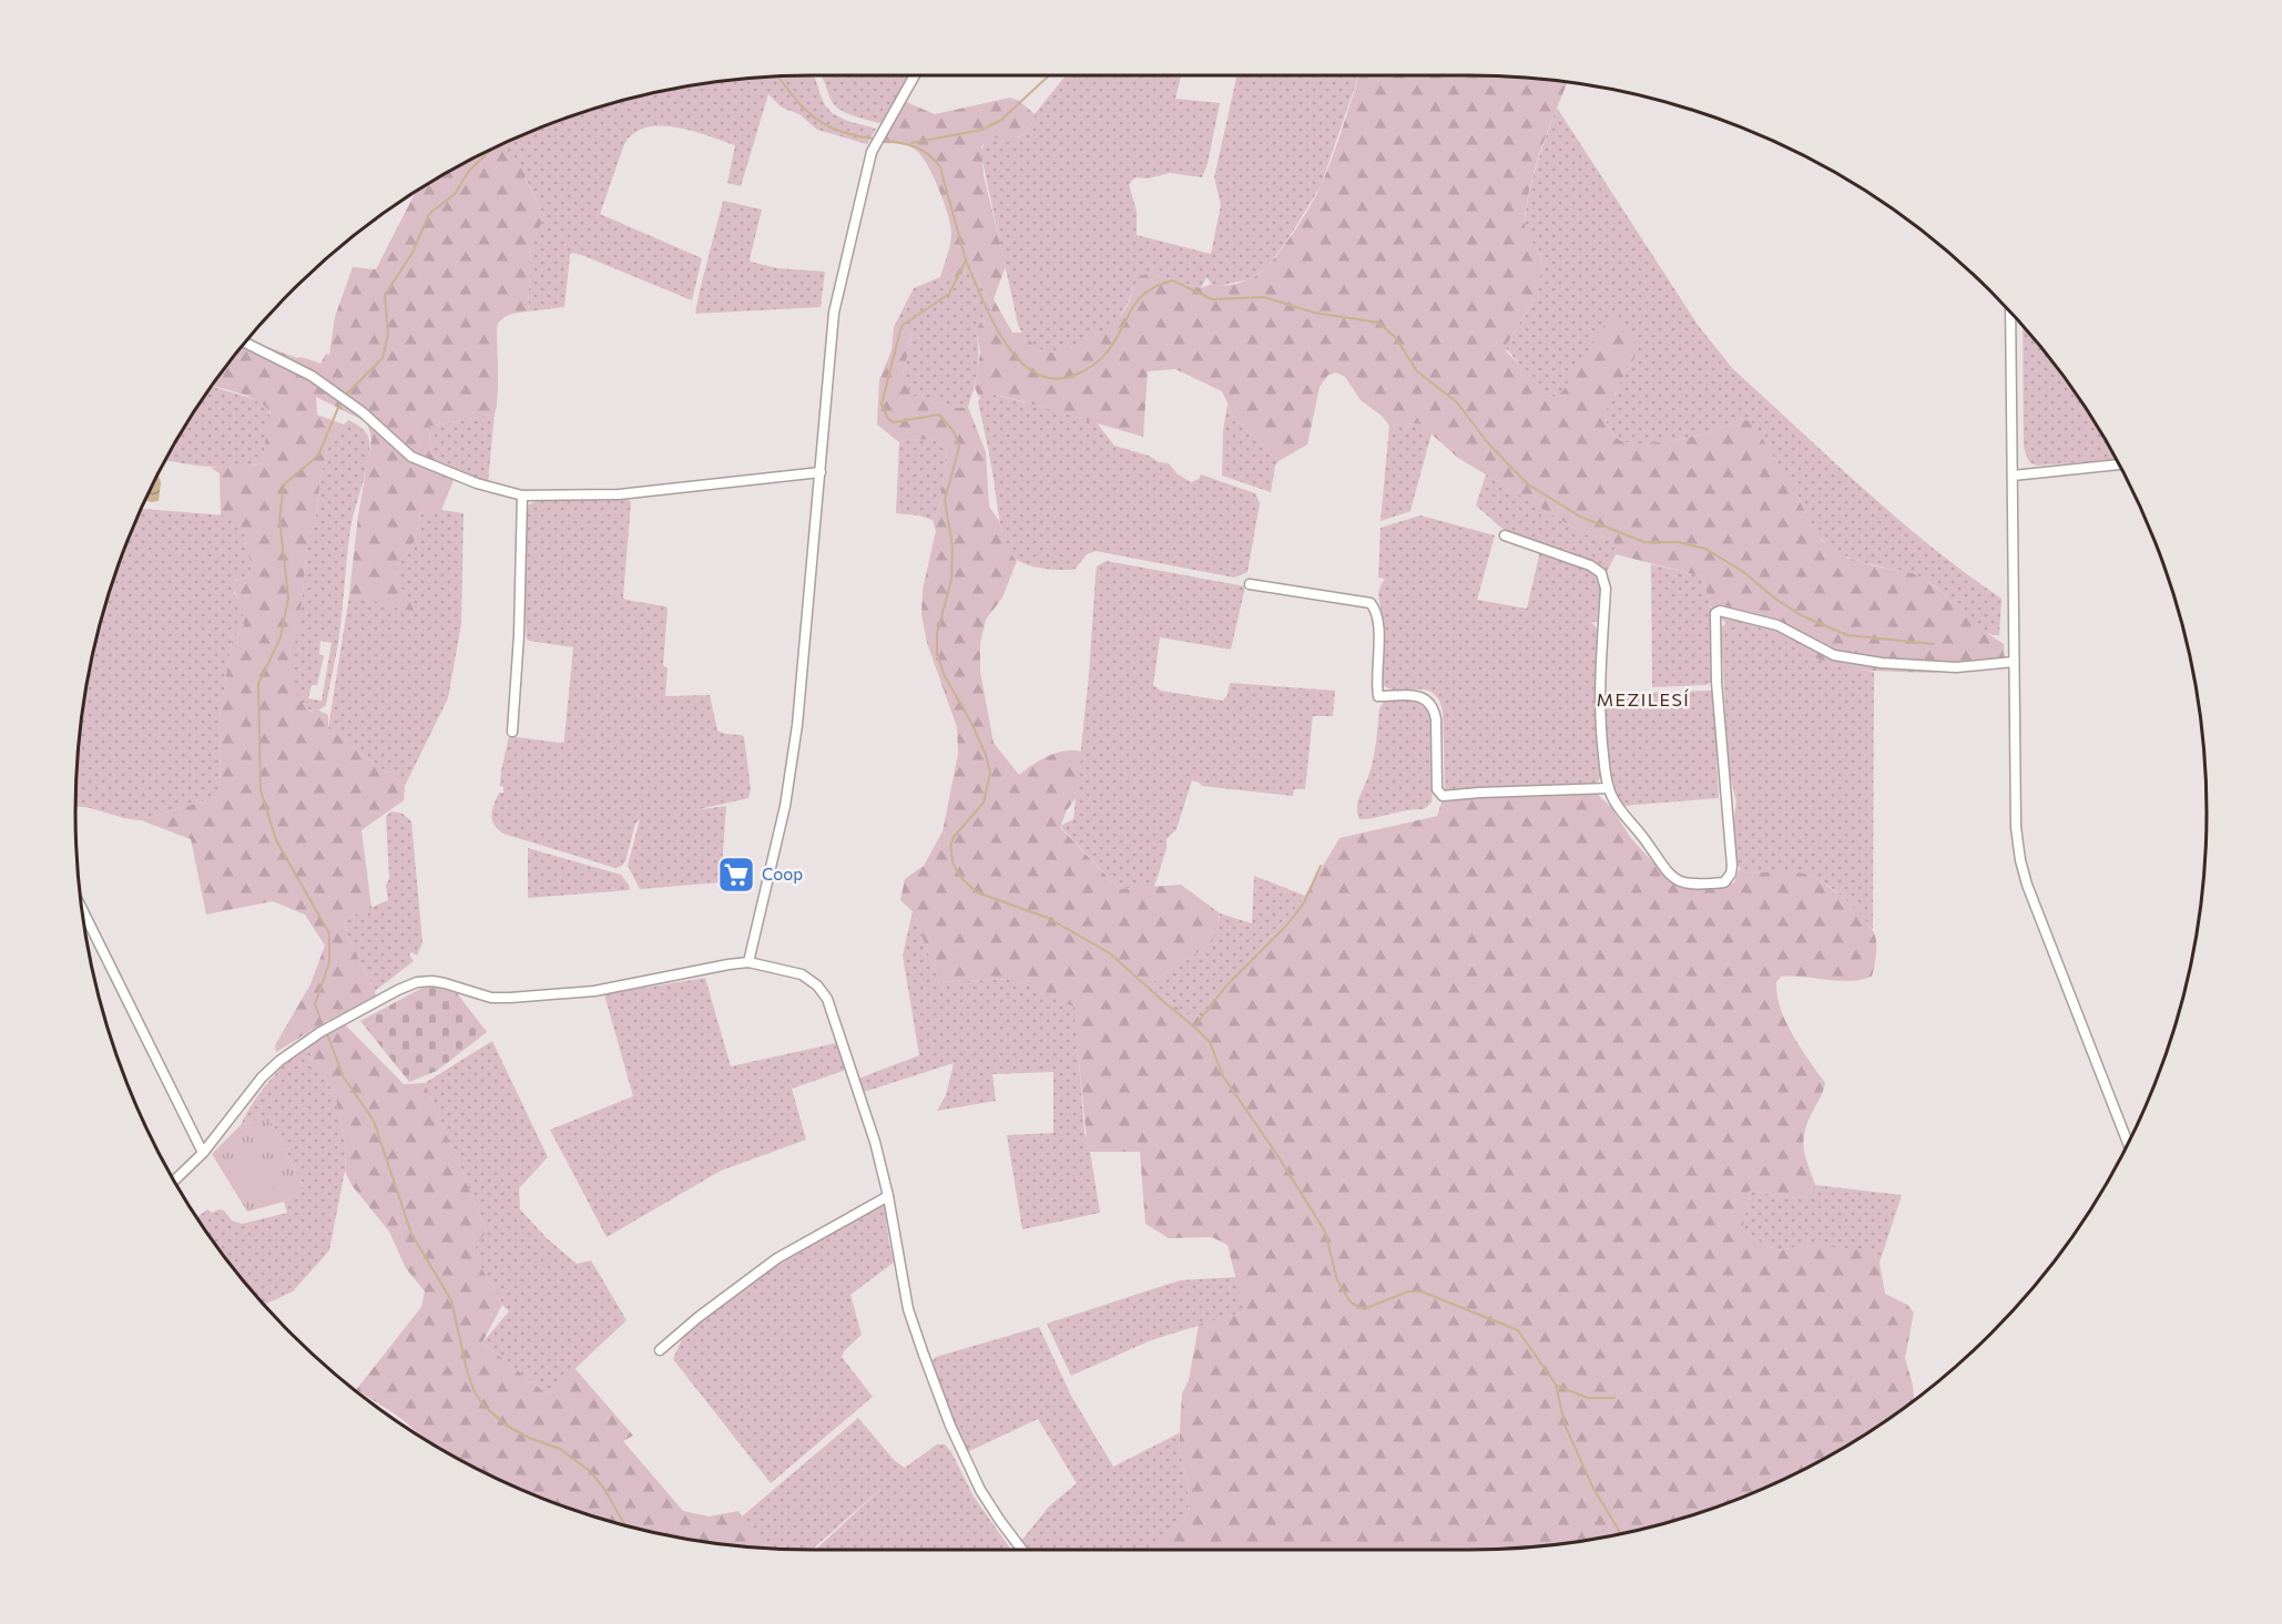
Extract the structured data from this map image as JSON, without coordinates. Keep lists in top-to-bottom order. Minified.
{"districts":["MEZILESÍ"],"places":{"supermarket":["Coop"]}}
